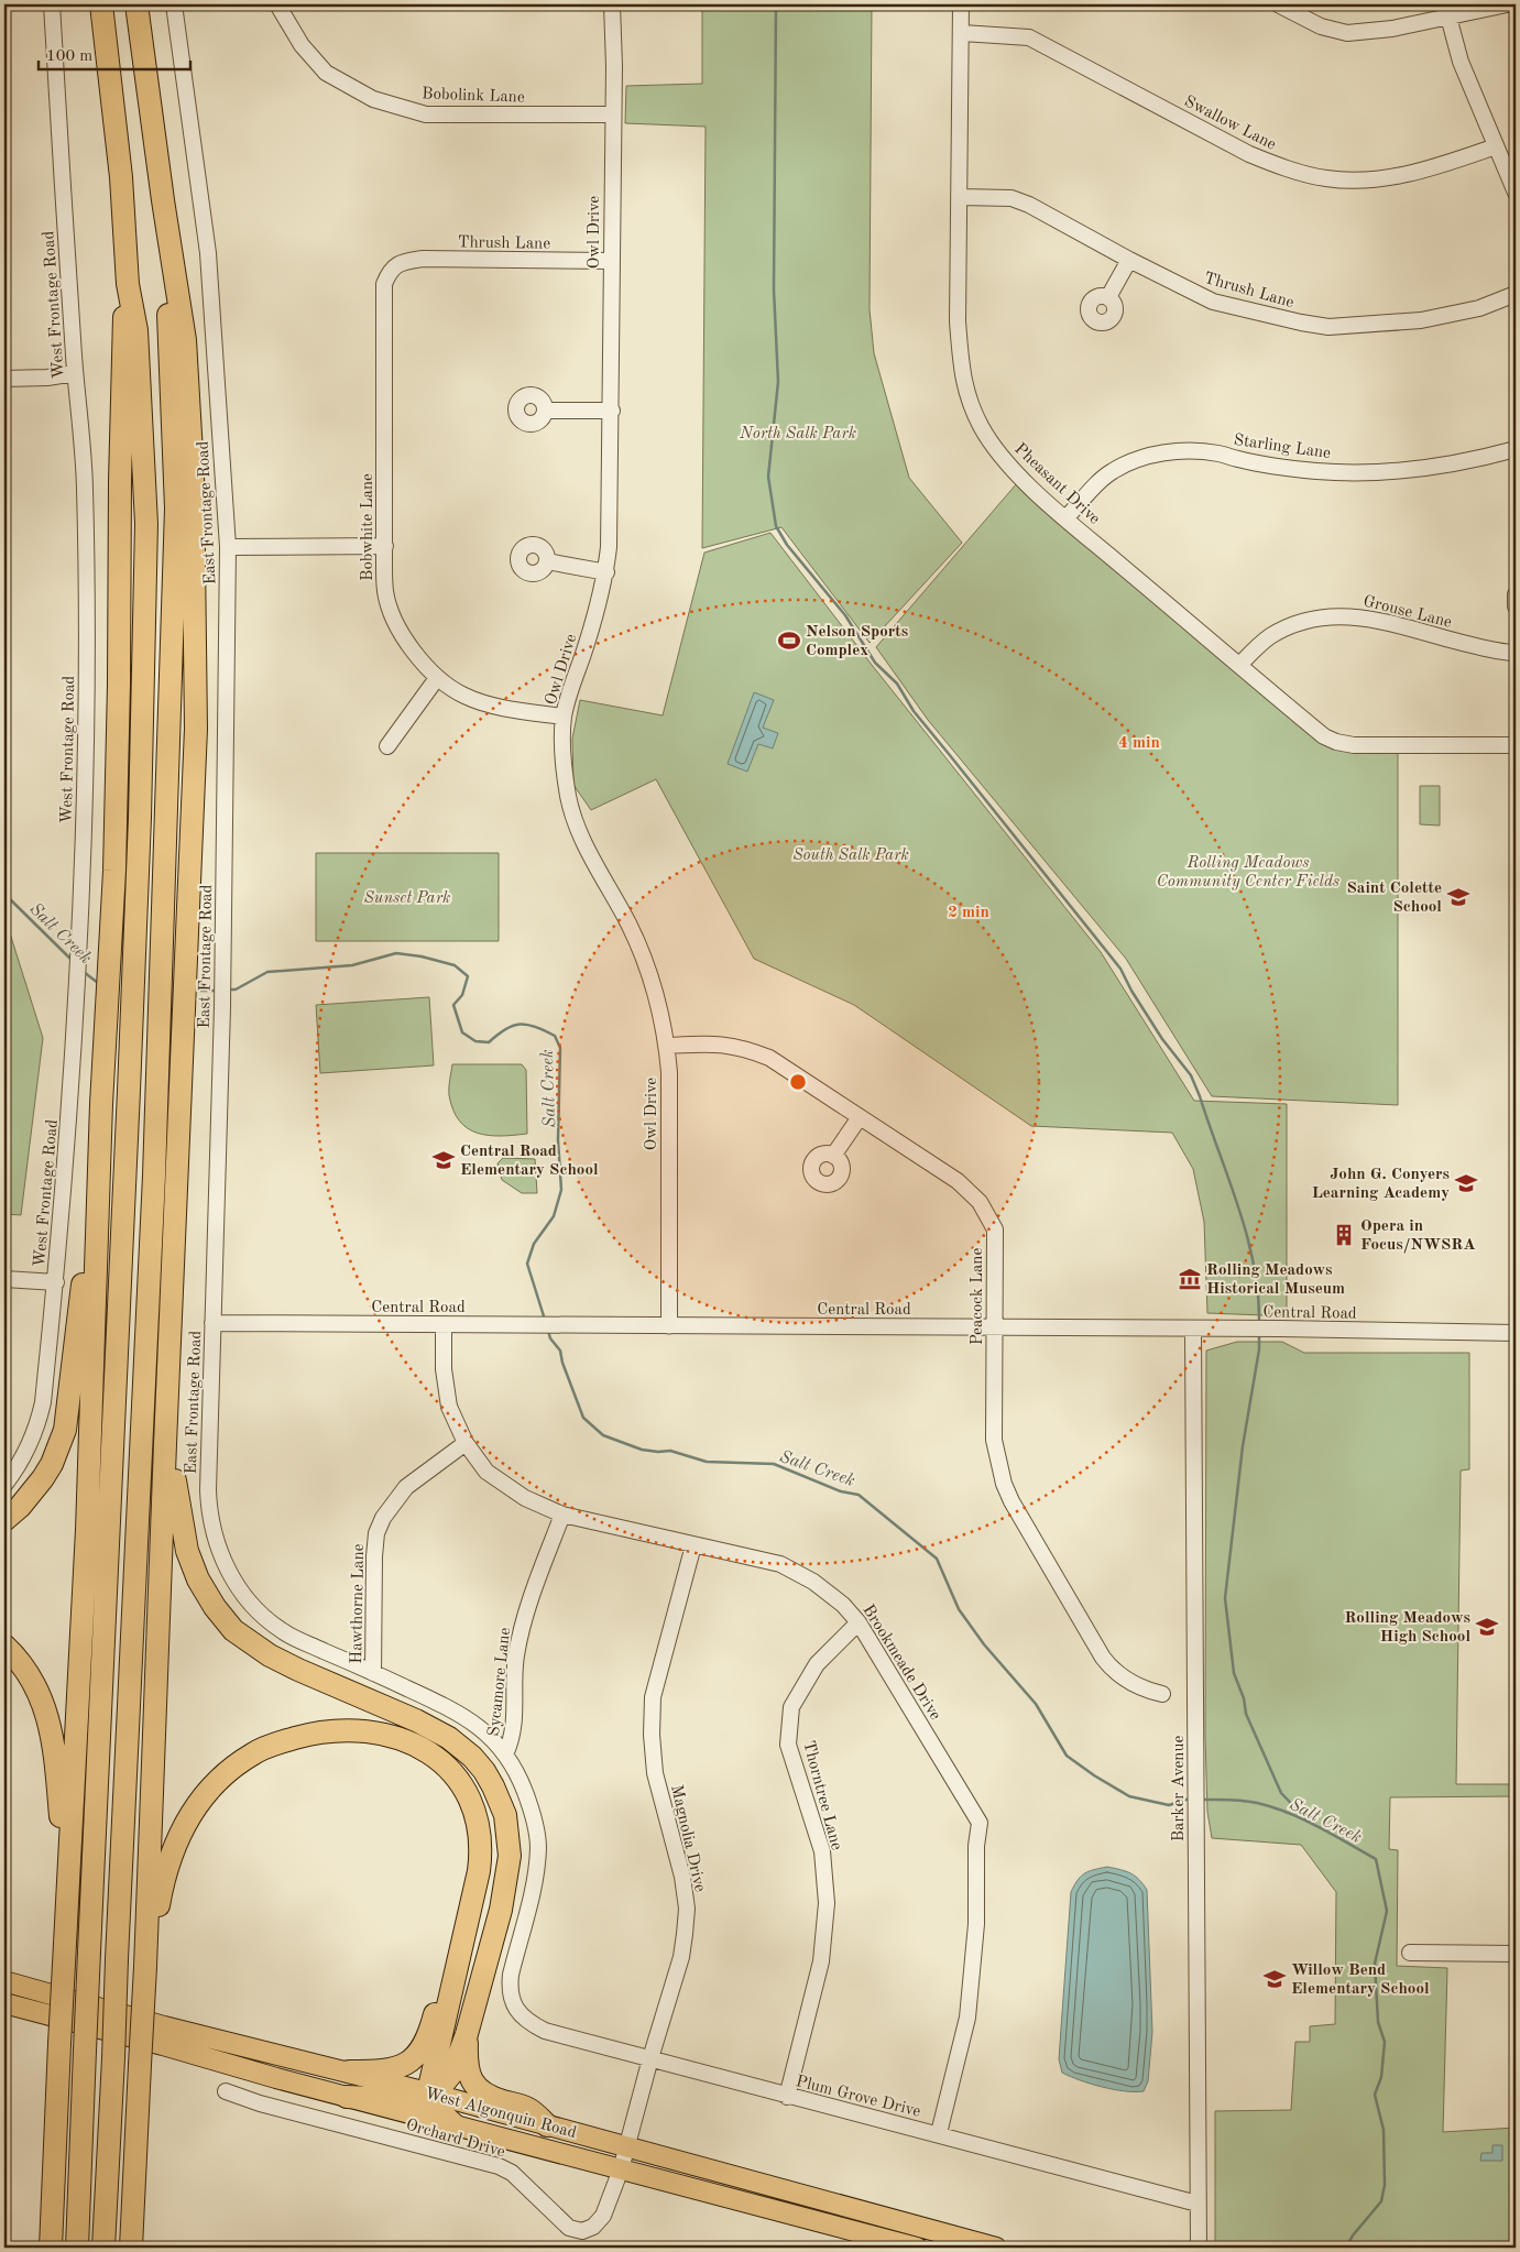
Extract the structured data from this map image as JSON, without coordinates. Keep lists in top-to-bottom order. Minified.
{"streets":{"main road":["West Algonquin Road"],"street":["Bobolink Lane","Swallow Lane","Owl Drive","Thrush Lane","West Frontage Road","Starling Lane","Pheasant Drive","East Frontage Road","Bobwhite Lane","Grouse Lane","Peacock Lane","Central Road","Hawthorne Lane","Brookmeade Drive","Sycamore Lane","Barker Avenue","Thorntree Lane","Magnolia Drive","Plum Grove Drive","Orchard Drive"]},"crossings":[["Bobolink Lane","Owl Drive"],["Swallow Lane","Pheasant Drive"],["Owl Drive","Thrush Lane"],["Owl Drive","Bobwhite Lane"],["Owl Drive","Peacock Lane"],["Owl Drive","Central Road"],["Thrush Lane","Pheasant Drive"],["Thrush Lane","Bobwhite Lane"],["Starling Lane","Pheasant Drive"],["Pheasant Drive","Grouse Lane"],["East Frontage Road","Central Road"],["East Frontage Road","Hawthorne Lane"],["East Frontage Road","Sycamore Lane"],["Peacock Lane","Central Road"],["Central Road","Brookmeade Drive"],["Central Road","Barker Avenue"],["Hawthorne Lane","Brookmeade Drive"],["Brookmeade Drive","Sycamore Lane"],["Brookmeade Drive","Thorntree Lane"],["Brookmeade Drive","Magnolia Drive"],["Brookmeade Drive","Plum Grove Drive"],["Sycamore Lane","Plum Grove Drive"],["Barker Avenue","Plum Grove Drive"],["Thorntree Lane","Plum Grove Drive"],["Magnolia Drive","Plum Grove Drive"],["Magnolia Drive","West Algonquin Road"],["Magnolia Drive","Orchard Drive"],["West Algonquin Road","Orchard Drive"]],"water":["Salt Creek"],"parks":["North Salk Park","South Salk Park","Rolling Meadows Community Center Fields","Sunset Park"],"places":{"sports":["Nelson Sports Complex"],"school or university":["Saint Colette School","Central Road Elementary School","John G. Conyers Learning Academy","Rolling Meadows High School","Willow Bend Elementary School"],"building":["Opera in Focus/NWSRA"],"museum":["Rolling Meadows Historical Museum"]},"scale_bar":"100 m","rings":["4 min","2 min"]}
